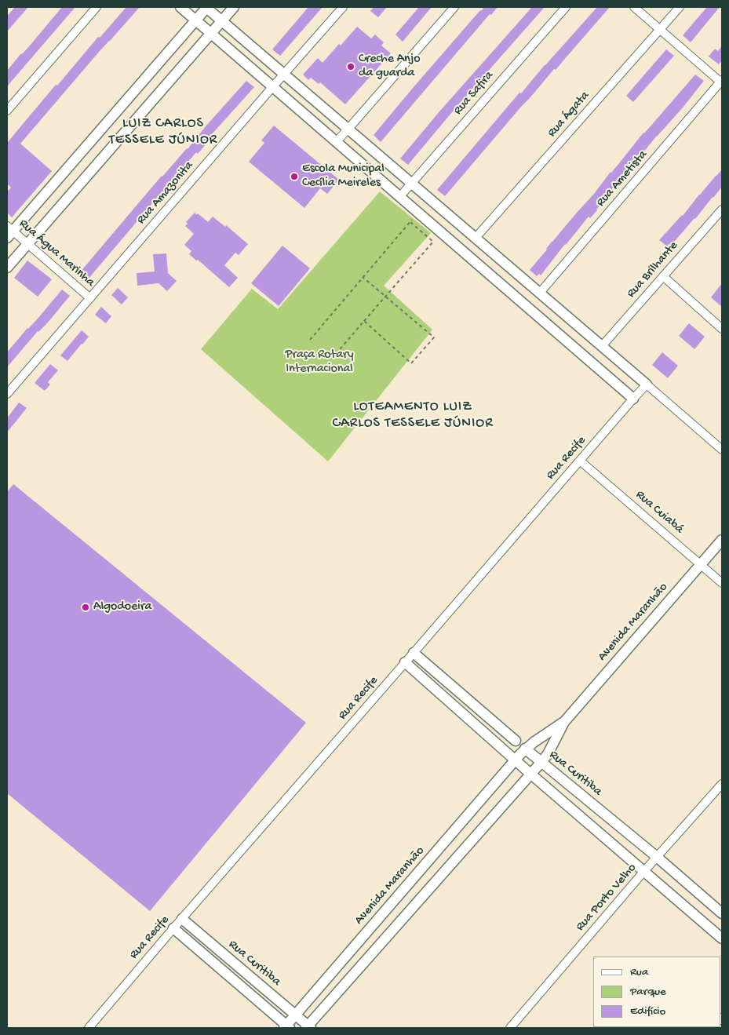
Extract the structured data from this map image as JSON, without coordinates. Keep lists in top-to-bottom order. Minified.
{"streets":{"street":["Rua Safira","Rua Ágata","Rua Ametista","Rua Amazonita","Rua Água Marinha","Rua Brilhante","Rua Recife","Rua Cuiabá","Avenida Maranhão","Rua Curitiba","Rua Porto Velho"]},"crossings":[["Rua Amazonita","Rua Água Marinha"],["Rua Recife","Rua Cuiabá"],["Rua Recife","Rua Curitiba"],["Rua Cuiabá","Avenida Maranhão"],["Avenida Maranhão","Rua Curitiba"],["Rua Curitiba","Rua Porto Velho"]],"districts":["LUIZ CARLOS TESSELE JÚNIOR","LOTEAMENTO LUIZ CARLOS TESSELE JÚNIOR"],"parks":["Praça Rotary Internacional"],"places":["Creche Anjo da guarda","Escola Municipal Cecília Meireles","Algodoeira"],"legend":["Rua","Parque","Edifício"]}
